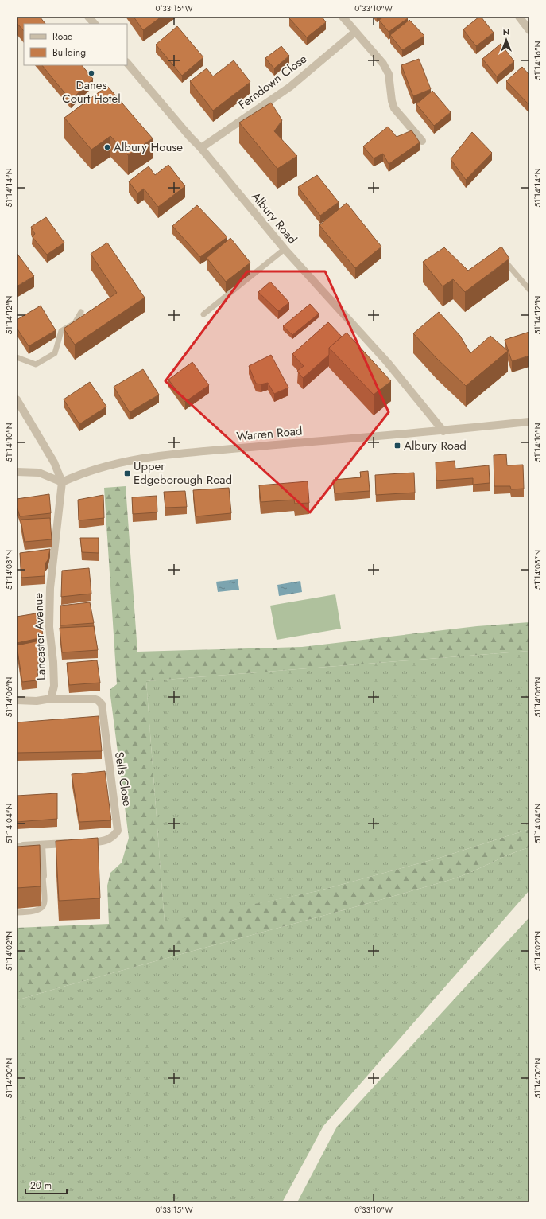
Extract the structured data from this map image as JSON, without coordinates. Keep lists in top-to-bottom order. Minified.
{"streets":{"street":["Ferndown Close","Albury Road","Warren Road","Lancaster Avenue","Sells Close"]},"crossings":[["Ferndown Close","Albury Road"],["Albury Road","Warren Road"],["Warren Road","Lancaster Avenue"],["Lancaster Avenue","Sells Close"]],"places":{"other":["Danes Court Hotel","Albury House"],"transit":["Albury Road","Upper Edgeborough Road"]},"legend":["Road","Building"],"scale_bar":"20 m","north":"top","coordinates":["0°33'15\"W","0°33'10\"W","51°14'16\"N","51°14'14\"N","51°14'12\"N","51°14'10\"N","51°14'08\"N","51°14'06\"N","51°14'04\"N","51°14'02\"N","51°14'00\"N"]}
